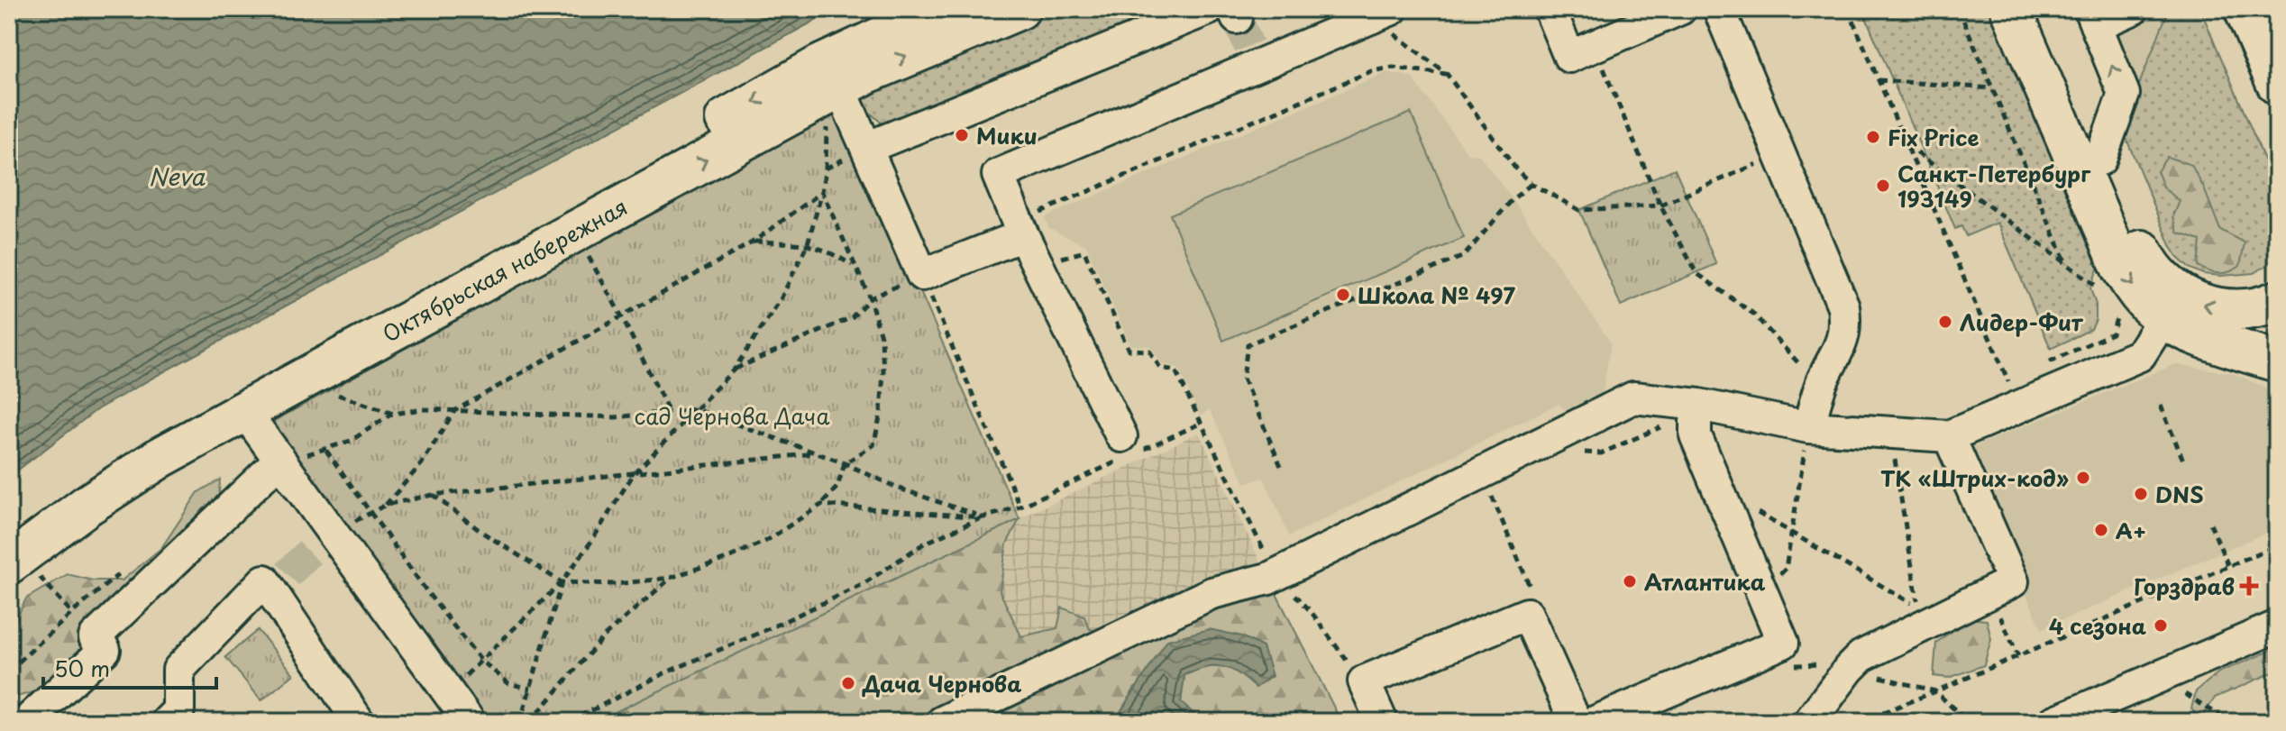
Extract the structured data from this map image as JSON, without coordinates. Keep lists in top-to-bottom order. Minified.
{"streets":{"main road":["Октябрьская набережная"]},"water":["Neva"],"parks":["сад Чернова Дача"],"places":{"other":["Мики","Fix Price","Санкт-Петербург 193149","Школа № 497","Лидер-Фит","ТК «Штрих-код»","DNS","А+","Атлантика","4 сезона","Дача Чернова"],"health":["Горздрав"]},"scale_bar":"50 m"}
